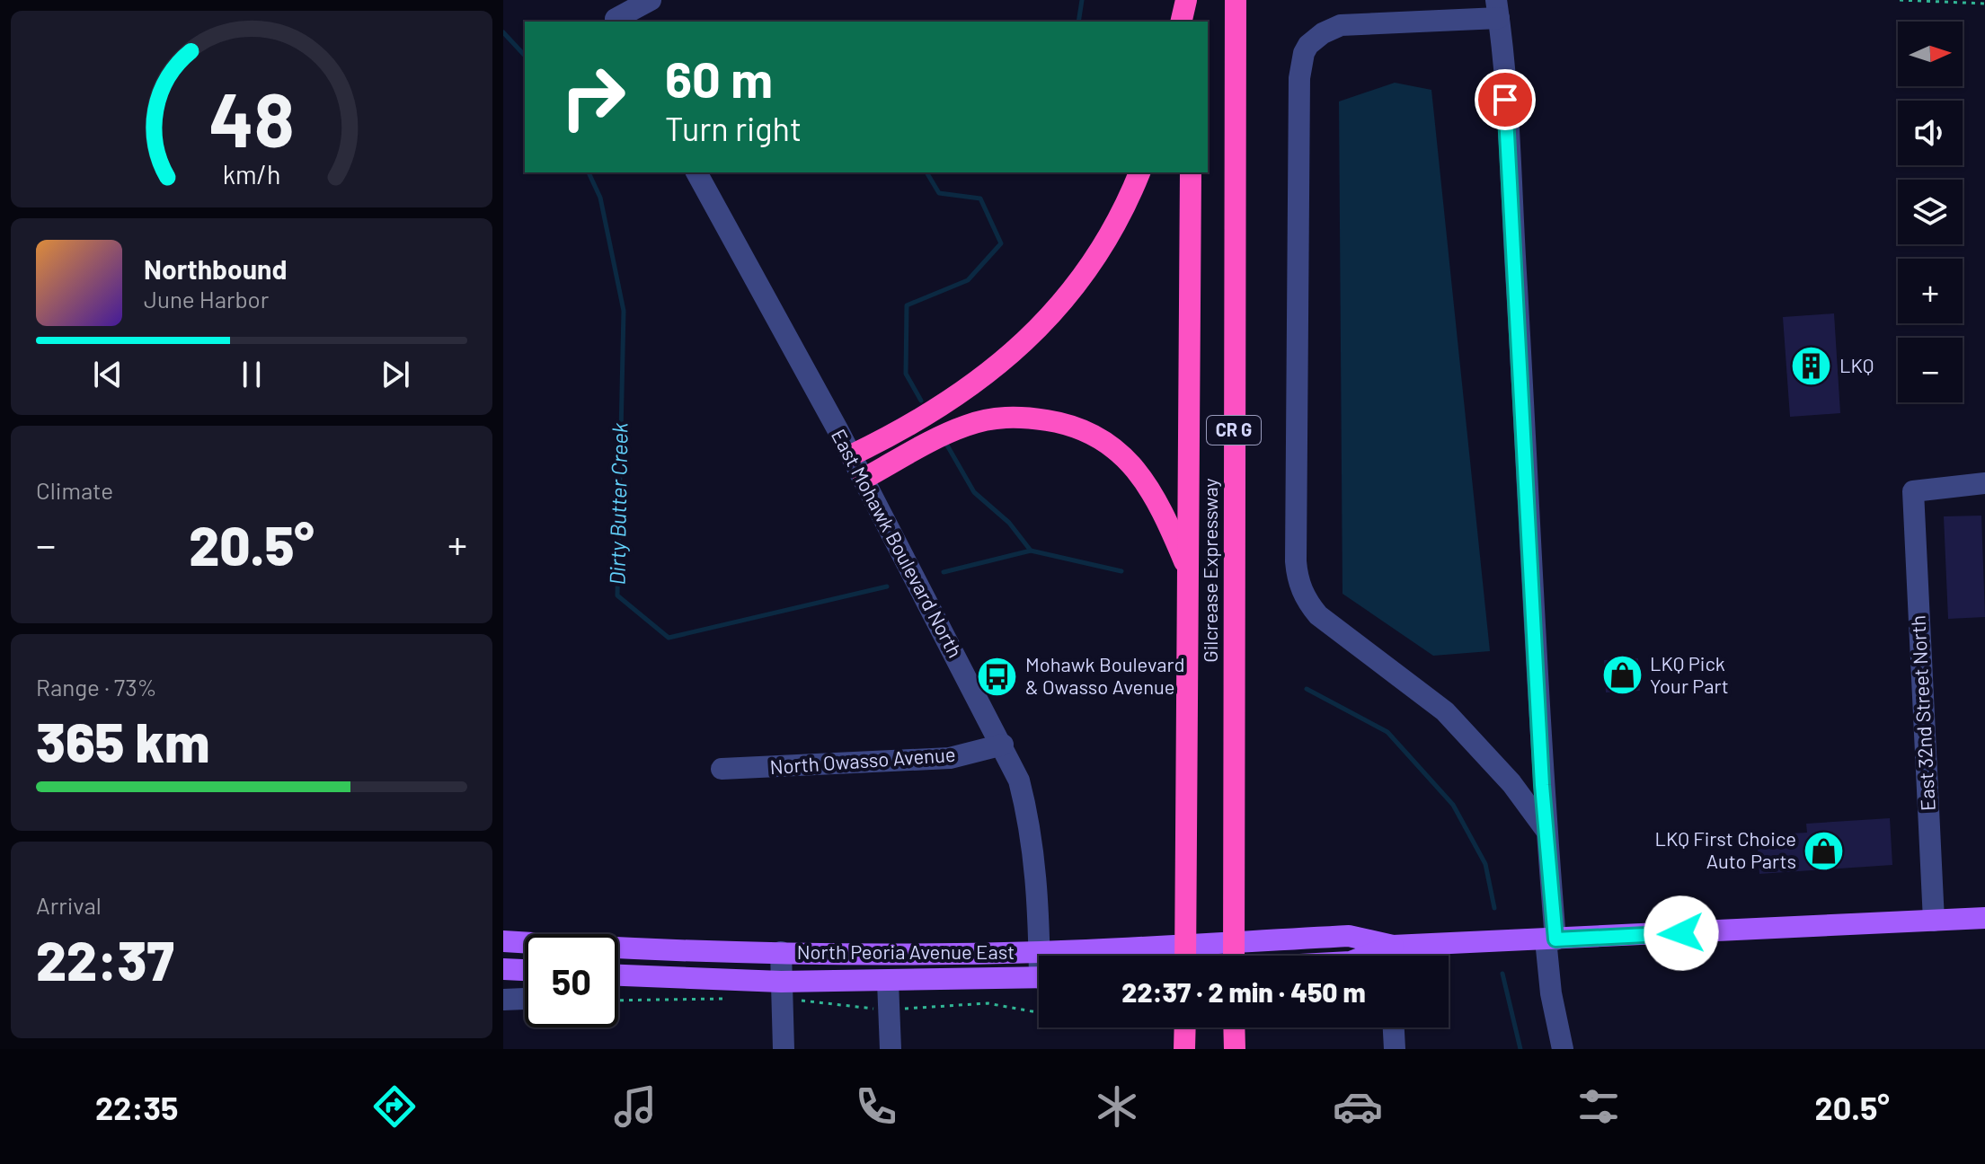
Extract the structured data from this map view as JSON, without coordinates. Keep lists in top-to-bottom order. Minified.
{"streets":{"highway":["CR G","Gilcrease Expressway"],"main road":["North Peoria Avenue East"],"street":["East Mohawk Boulevard North","East 32nd Street North","North Owasso Avenue"]},"crossings":[["East Mohawk Boulevard North","North Owasso Avenue"],["East Mohawk Boulevard North","North Peoria Avenue East"],["East 32nd Street North","North Peoria Avenue East"]],"water":["Dirty Butter Creek"],"places":{"building":["LKQ"],"shop":["LKQ Pick Your Part","LKQ First Choice Auto Parts"],"bus stop":["Mohawk Boulevard & Owasso Avenue"]},"north":"right","page":{"map_buttons":["+","−"],"turn":["60 m","Turn right"],"song":["Northbound","June Harbor"],"tile":["Climate",["Range · 73%","365 km"],["Arrival","22:37"]],"heat":["−","20.5°","+"],"limit":"50","trip":"22:37 · 2 min · 450 m","tabs":["22:35","20.5°"],"gauge":["48","km/h"]}}
